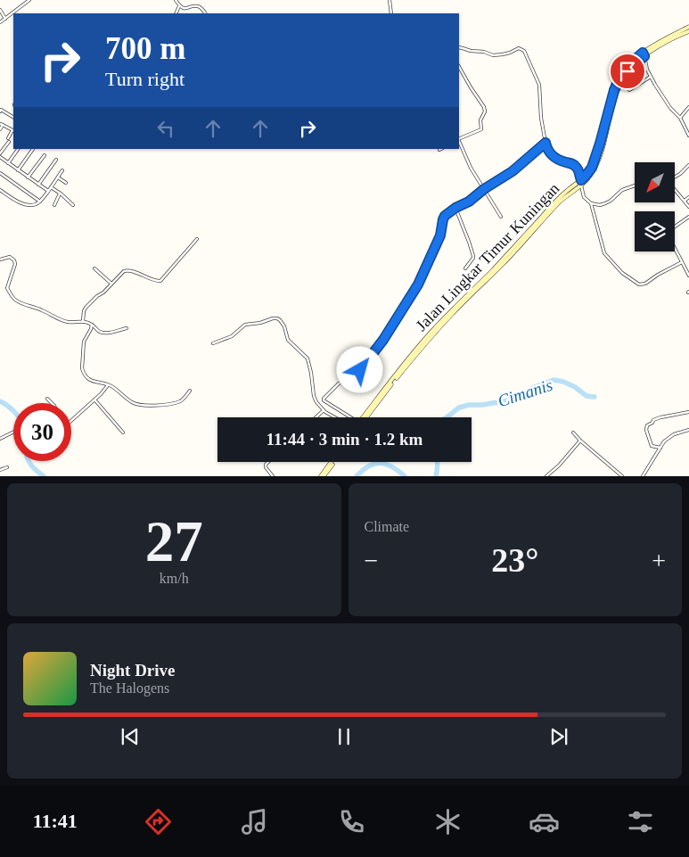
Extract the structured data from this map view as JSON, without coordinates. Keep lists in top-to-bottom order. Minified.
{"streets":{"main road":["Jalan Lingkar Timur Kuningan"]},"water":["Cimanis"],"north":"bottom left","page":{"turn":["700 m","Turn right"],"limit":"30","trip":"11:44 · 3 min · 1.2 km","tile":[["27","km/h"],"Climate"],"heat":["−","23°","+"],"song":["Night Drive","The Halogens"],"tabs":"11:41"}}
